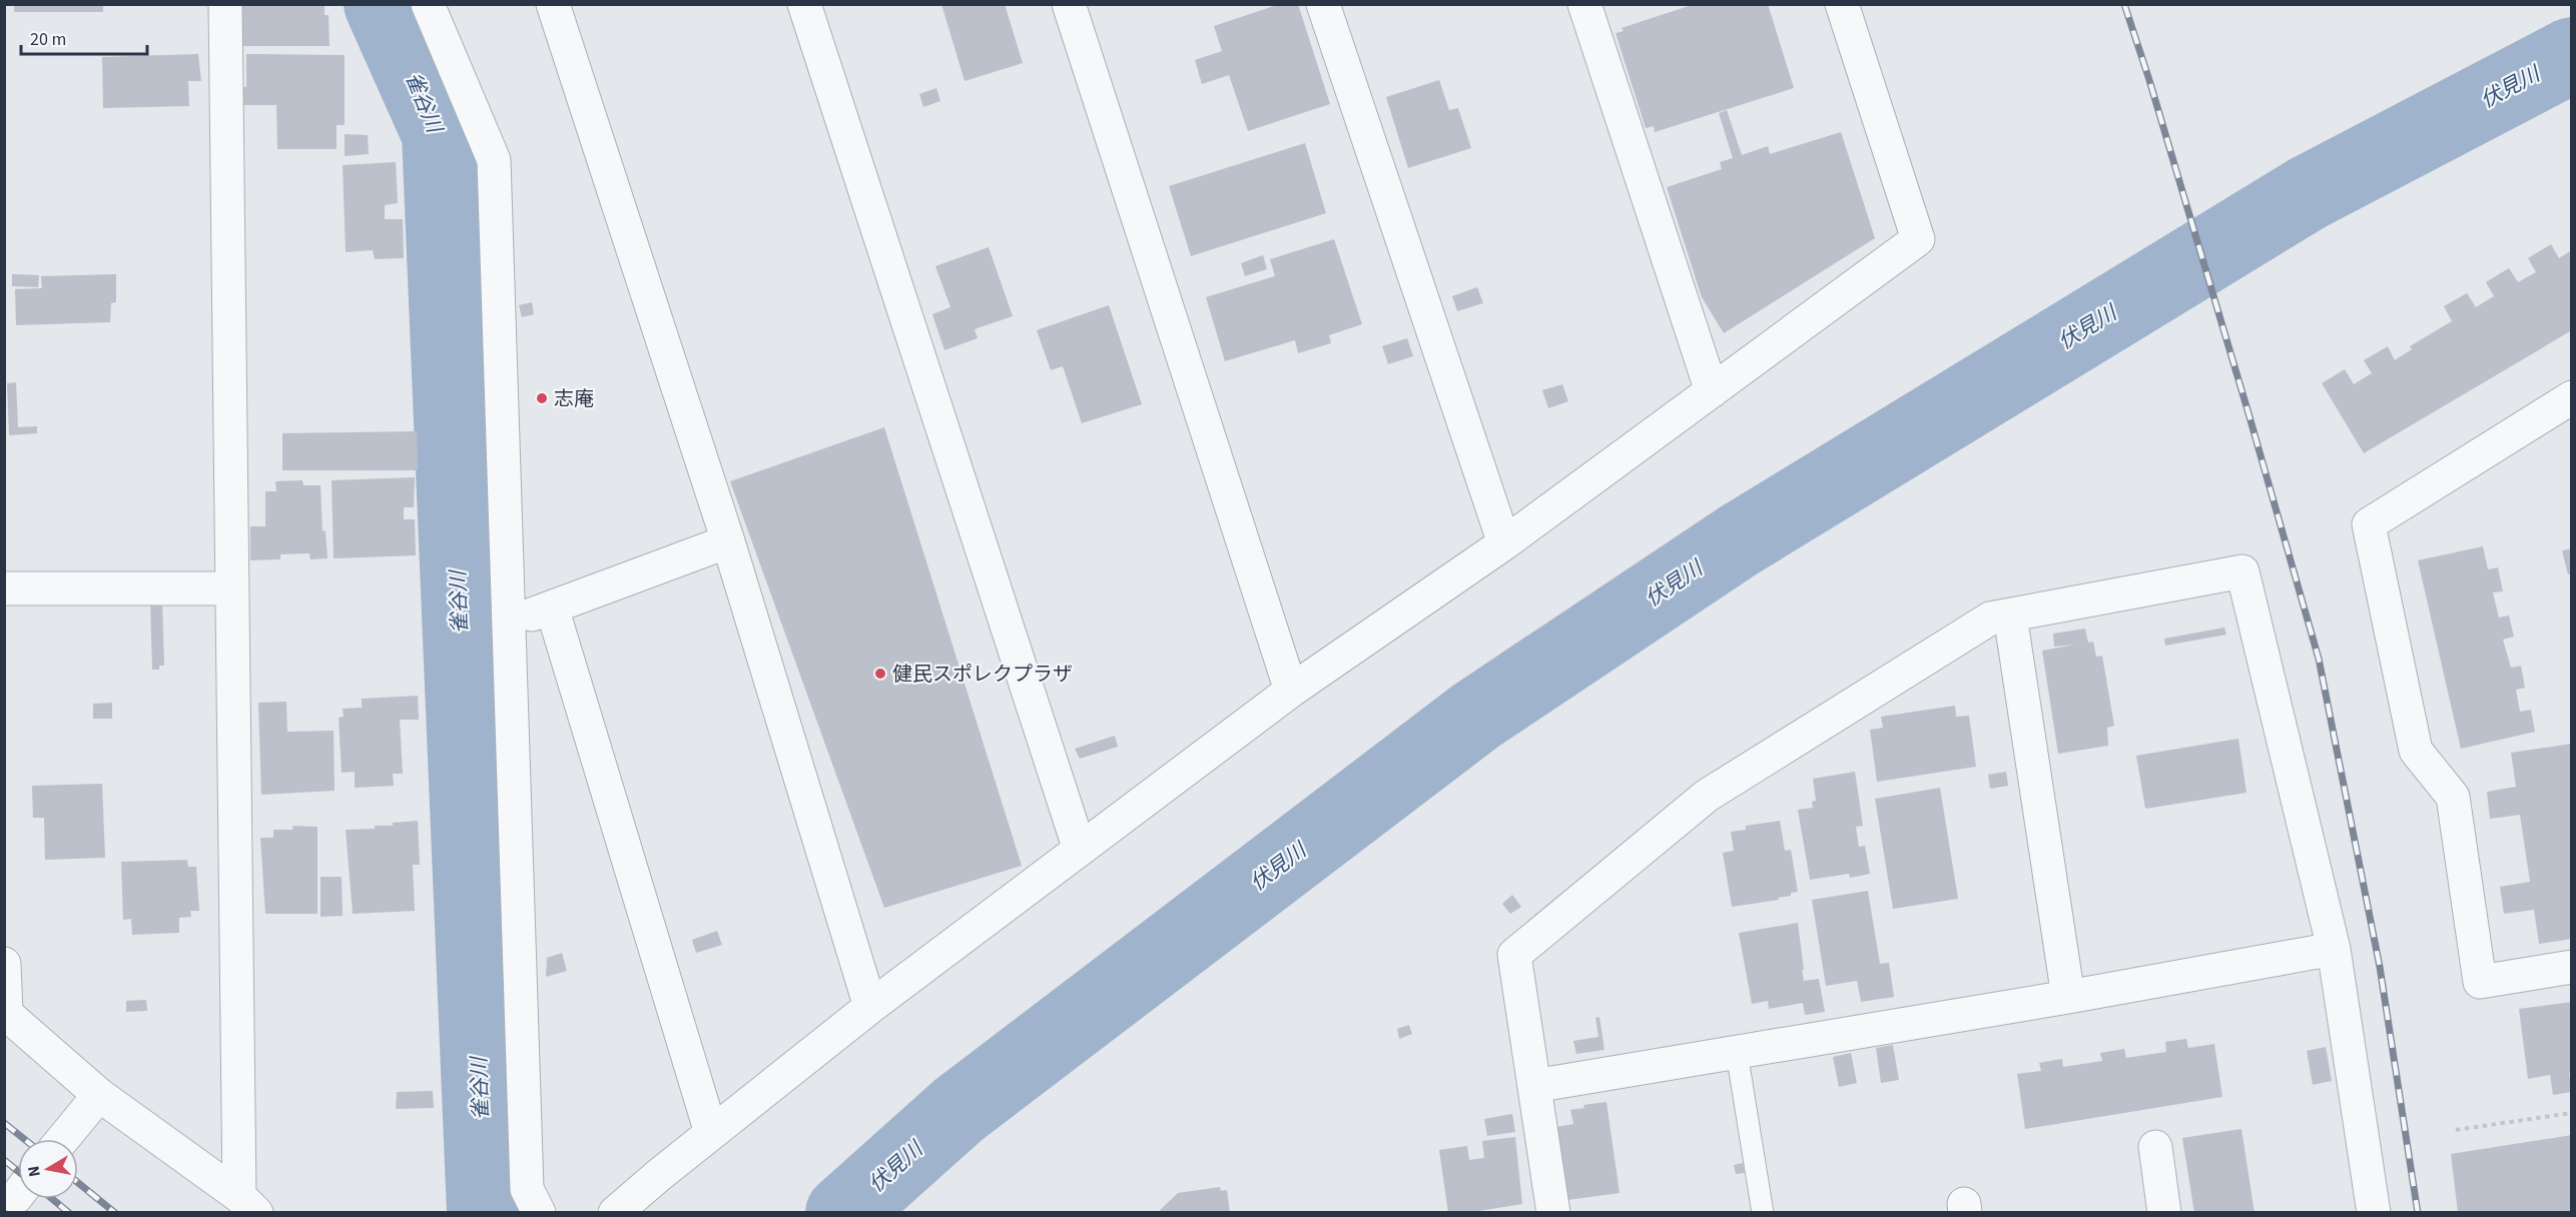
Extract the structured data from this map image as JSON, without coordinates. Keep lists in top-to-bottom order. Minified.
{"water":["伏見川","雀谷川"],"places":["志庵","健民スポレクプラザ"],"scale_bar":"20 m","north":"left"}
